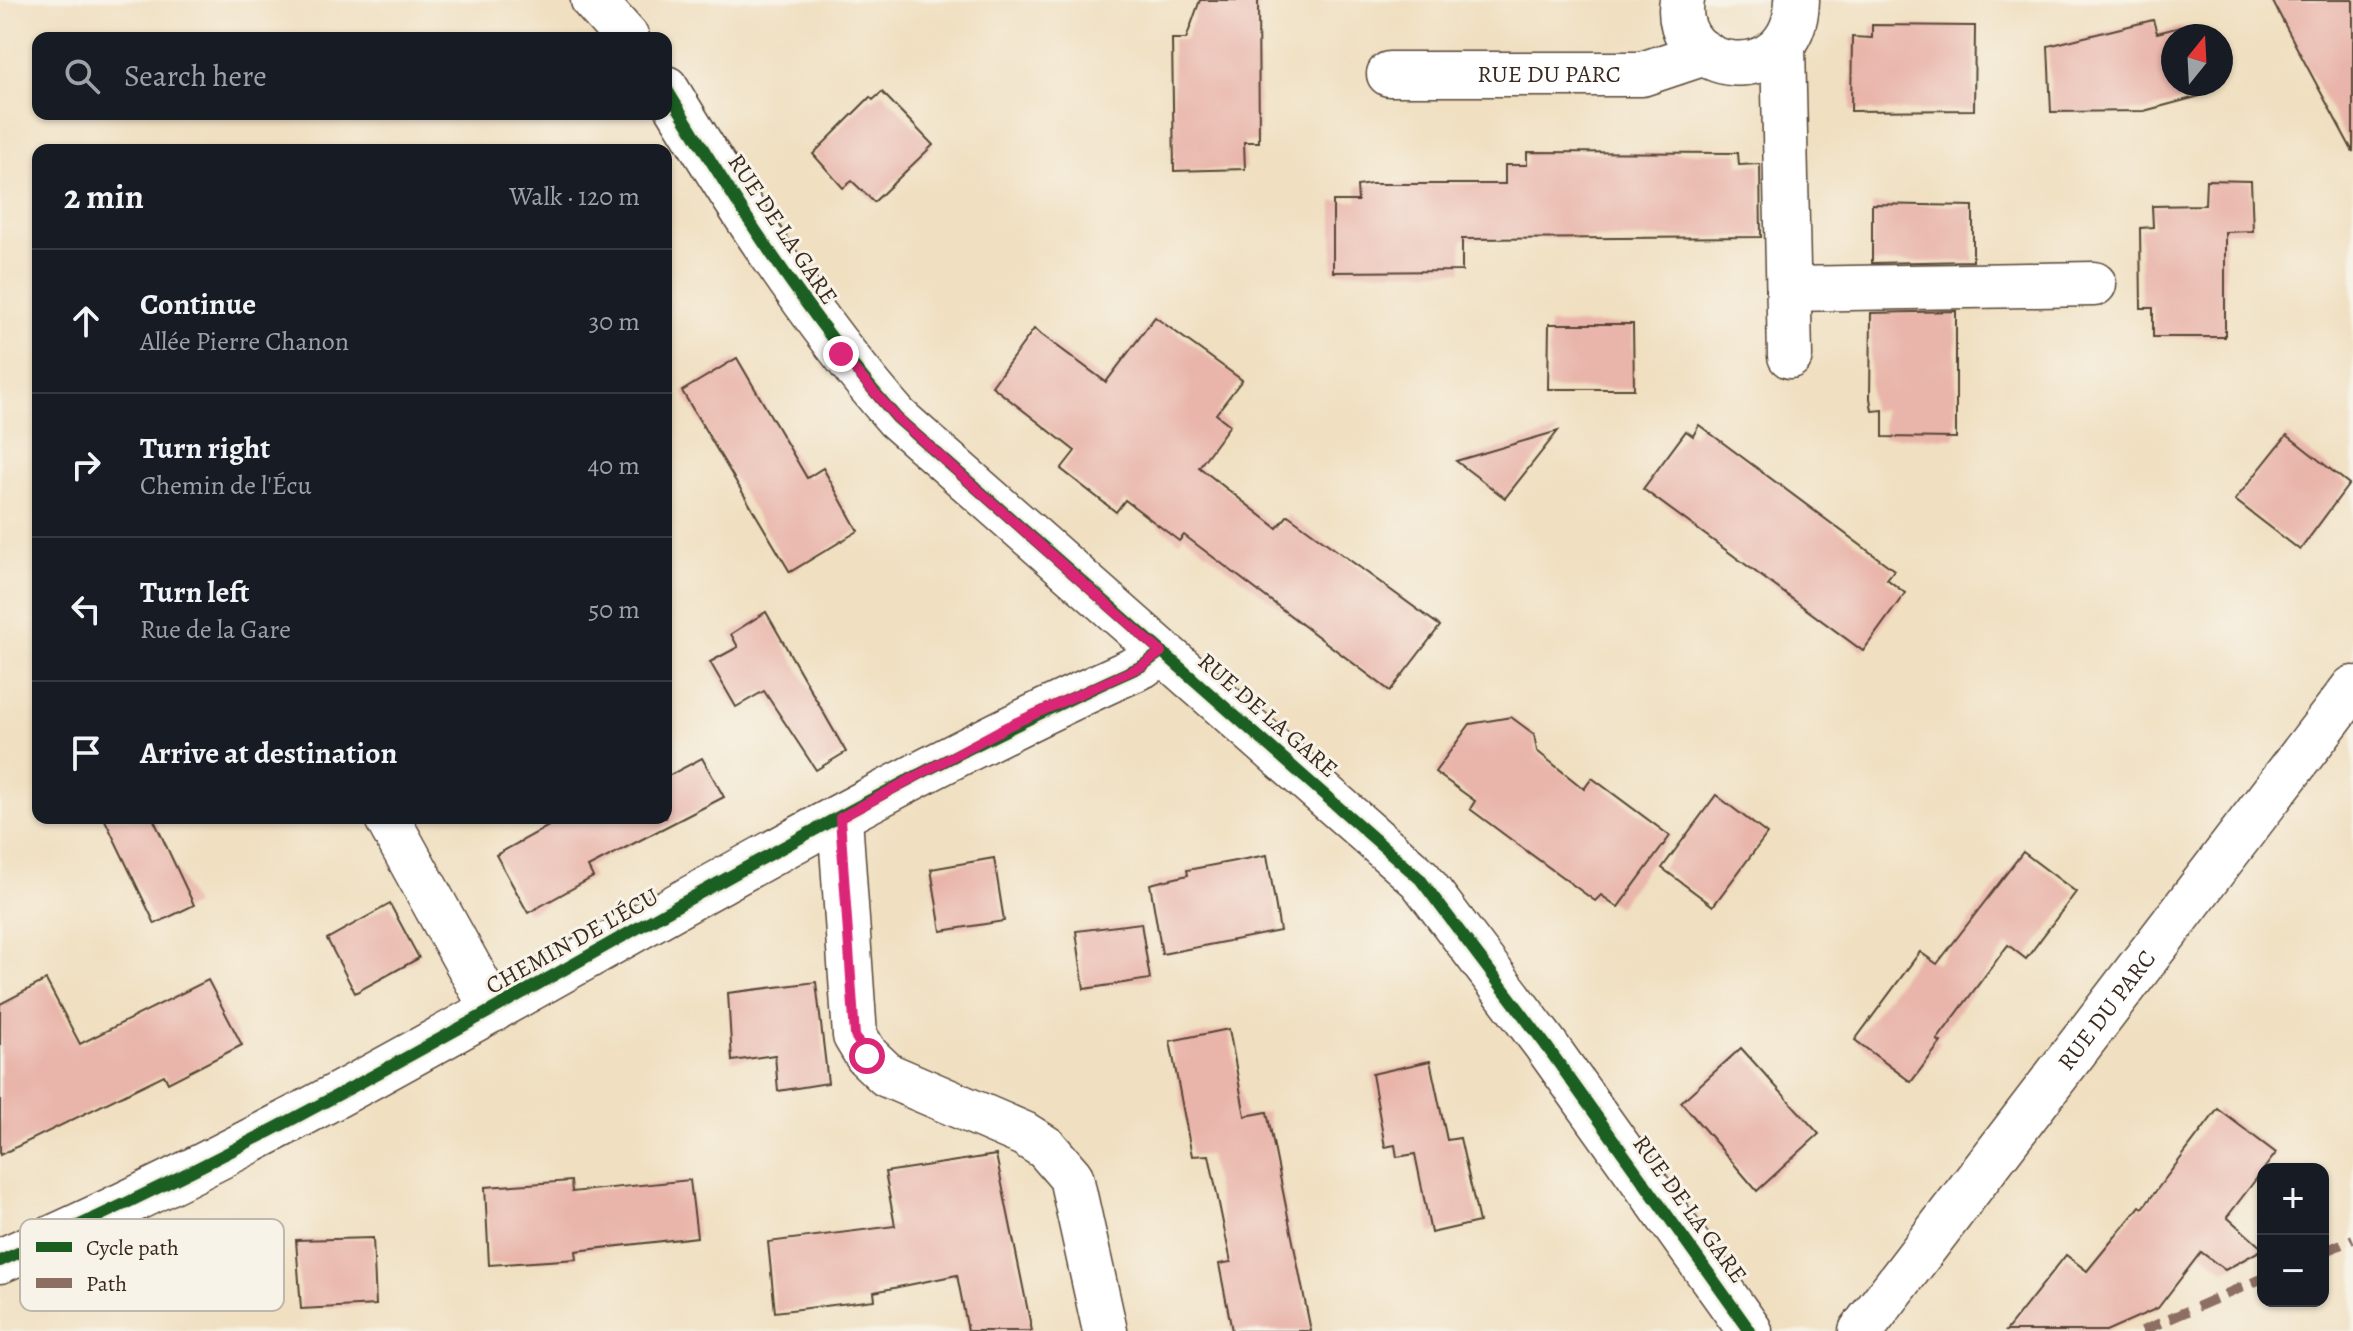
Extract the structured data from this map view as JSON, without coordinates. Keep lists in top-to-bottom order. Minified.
{"streets":{"street":["RUE DU PARC","RUE DE LA GARE","CHEMIN DE L'ÉCU"]},"crossings":[["RUE DE LA GARE","CHEMIN DE L'ÉCU"]],"legend":["Cycle path","Path"],"north":"top","page":{"search":"Search here","heading":["2 min","Walk · 120 m"],"list":[["Continue","Allée Pierre Chanon","30 m"],["Turn right","Chemin de l'Écu","40 m"],["Turn left","Rue de la Gare","50 m"],"Arrive at destination"],"map_buttons":["+","−"]}}
